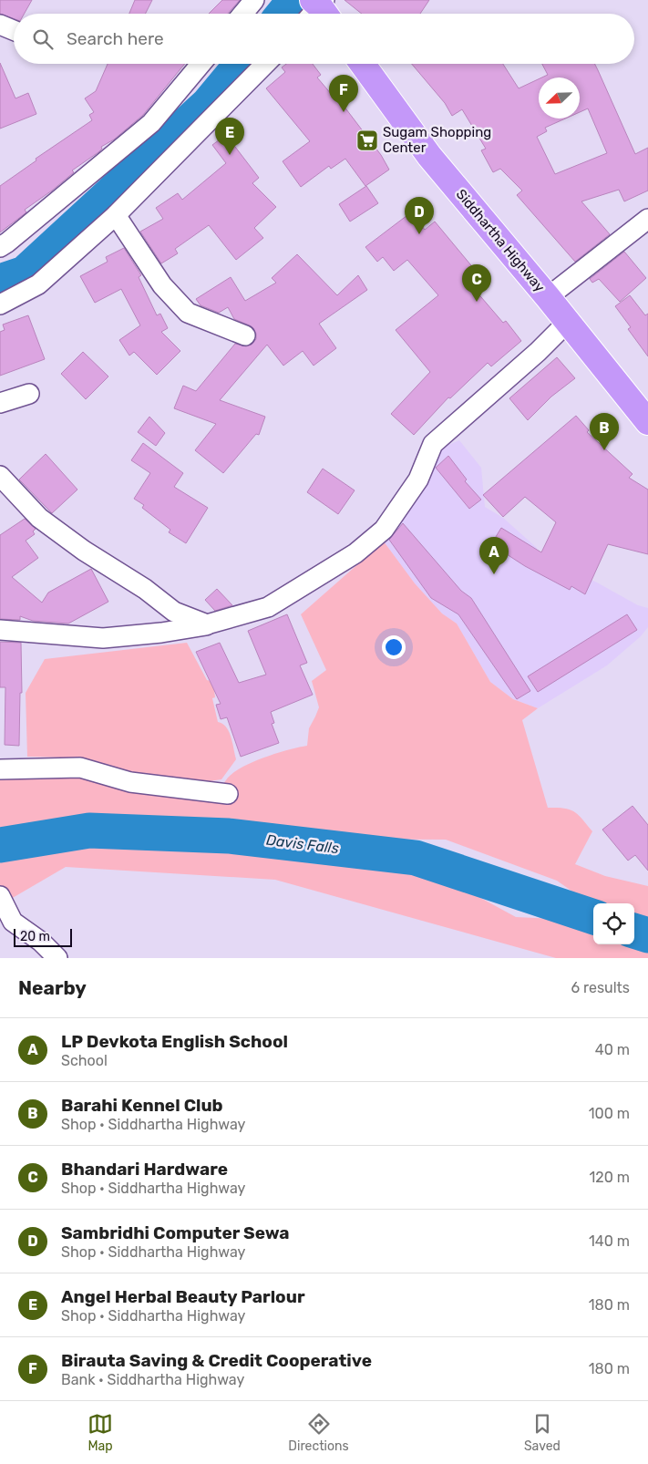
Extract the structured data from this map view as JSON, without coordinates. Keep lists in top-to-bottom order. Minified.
{"streets":{"highway":["Siddhartha Highway"]},"water":["Davis Falls"],"places":{"supermarket":["Sugam Shopping Center"]},"scale_bar":"20 m","north":"bottom left","page":{"search":"Search here","pins":["F","E","D","C","B","A"],"scale":"20 m","heading":["Nearby","6 results"],"list":[{"mark":"A","name":"LP Devkota English School","note":"School","value":"40 m"},{"mark":"B","name":"Barahi Kennel Club","note":"Shop · Siddhartha Highway","value":"100 m"},{"mark":"C","name":"Bhandari Hardware","note":"Shop · Siddhartha Highway","value":"120 m"},{"mark":"D","name":"Sambridhi Computer Sewa","note":"Shop · Siddhartha Highway","value":"140 m"},{"mark":"E","name":"Angel Herbal Beauty Parlour","note":"Shop · Siddhartha Highway","value":"180 m"},{"mark":"F","name":"Birauta Saving & Credit Cooperative","note":"Bank · Siddhartha Highway","value":"180 m"}],"nav":["Map","Directions","Saved"]}}
